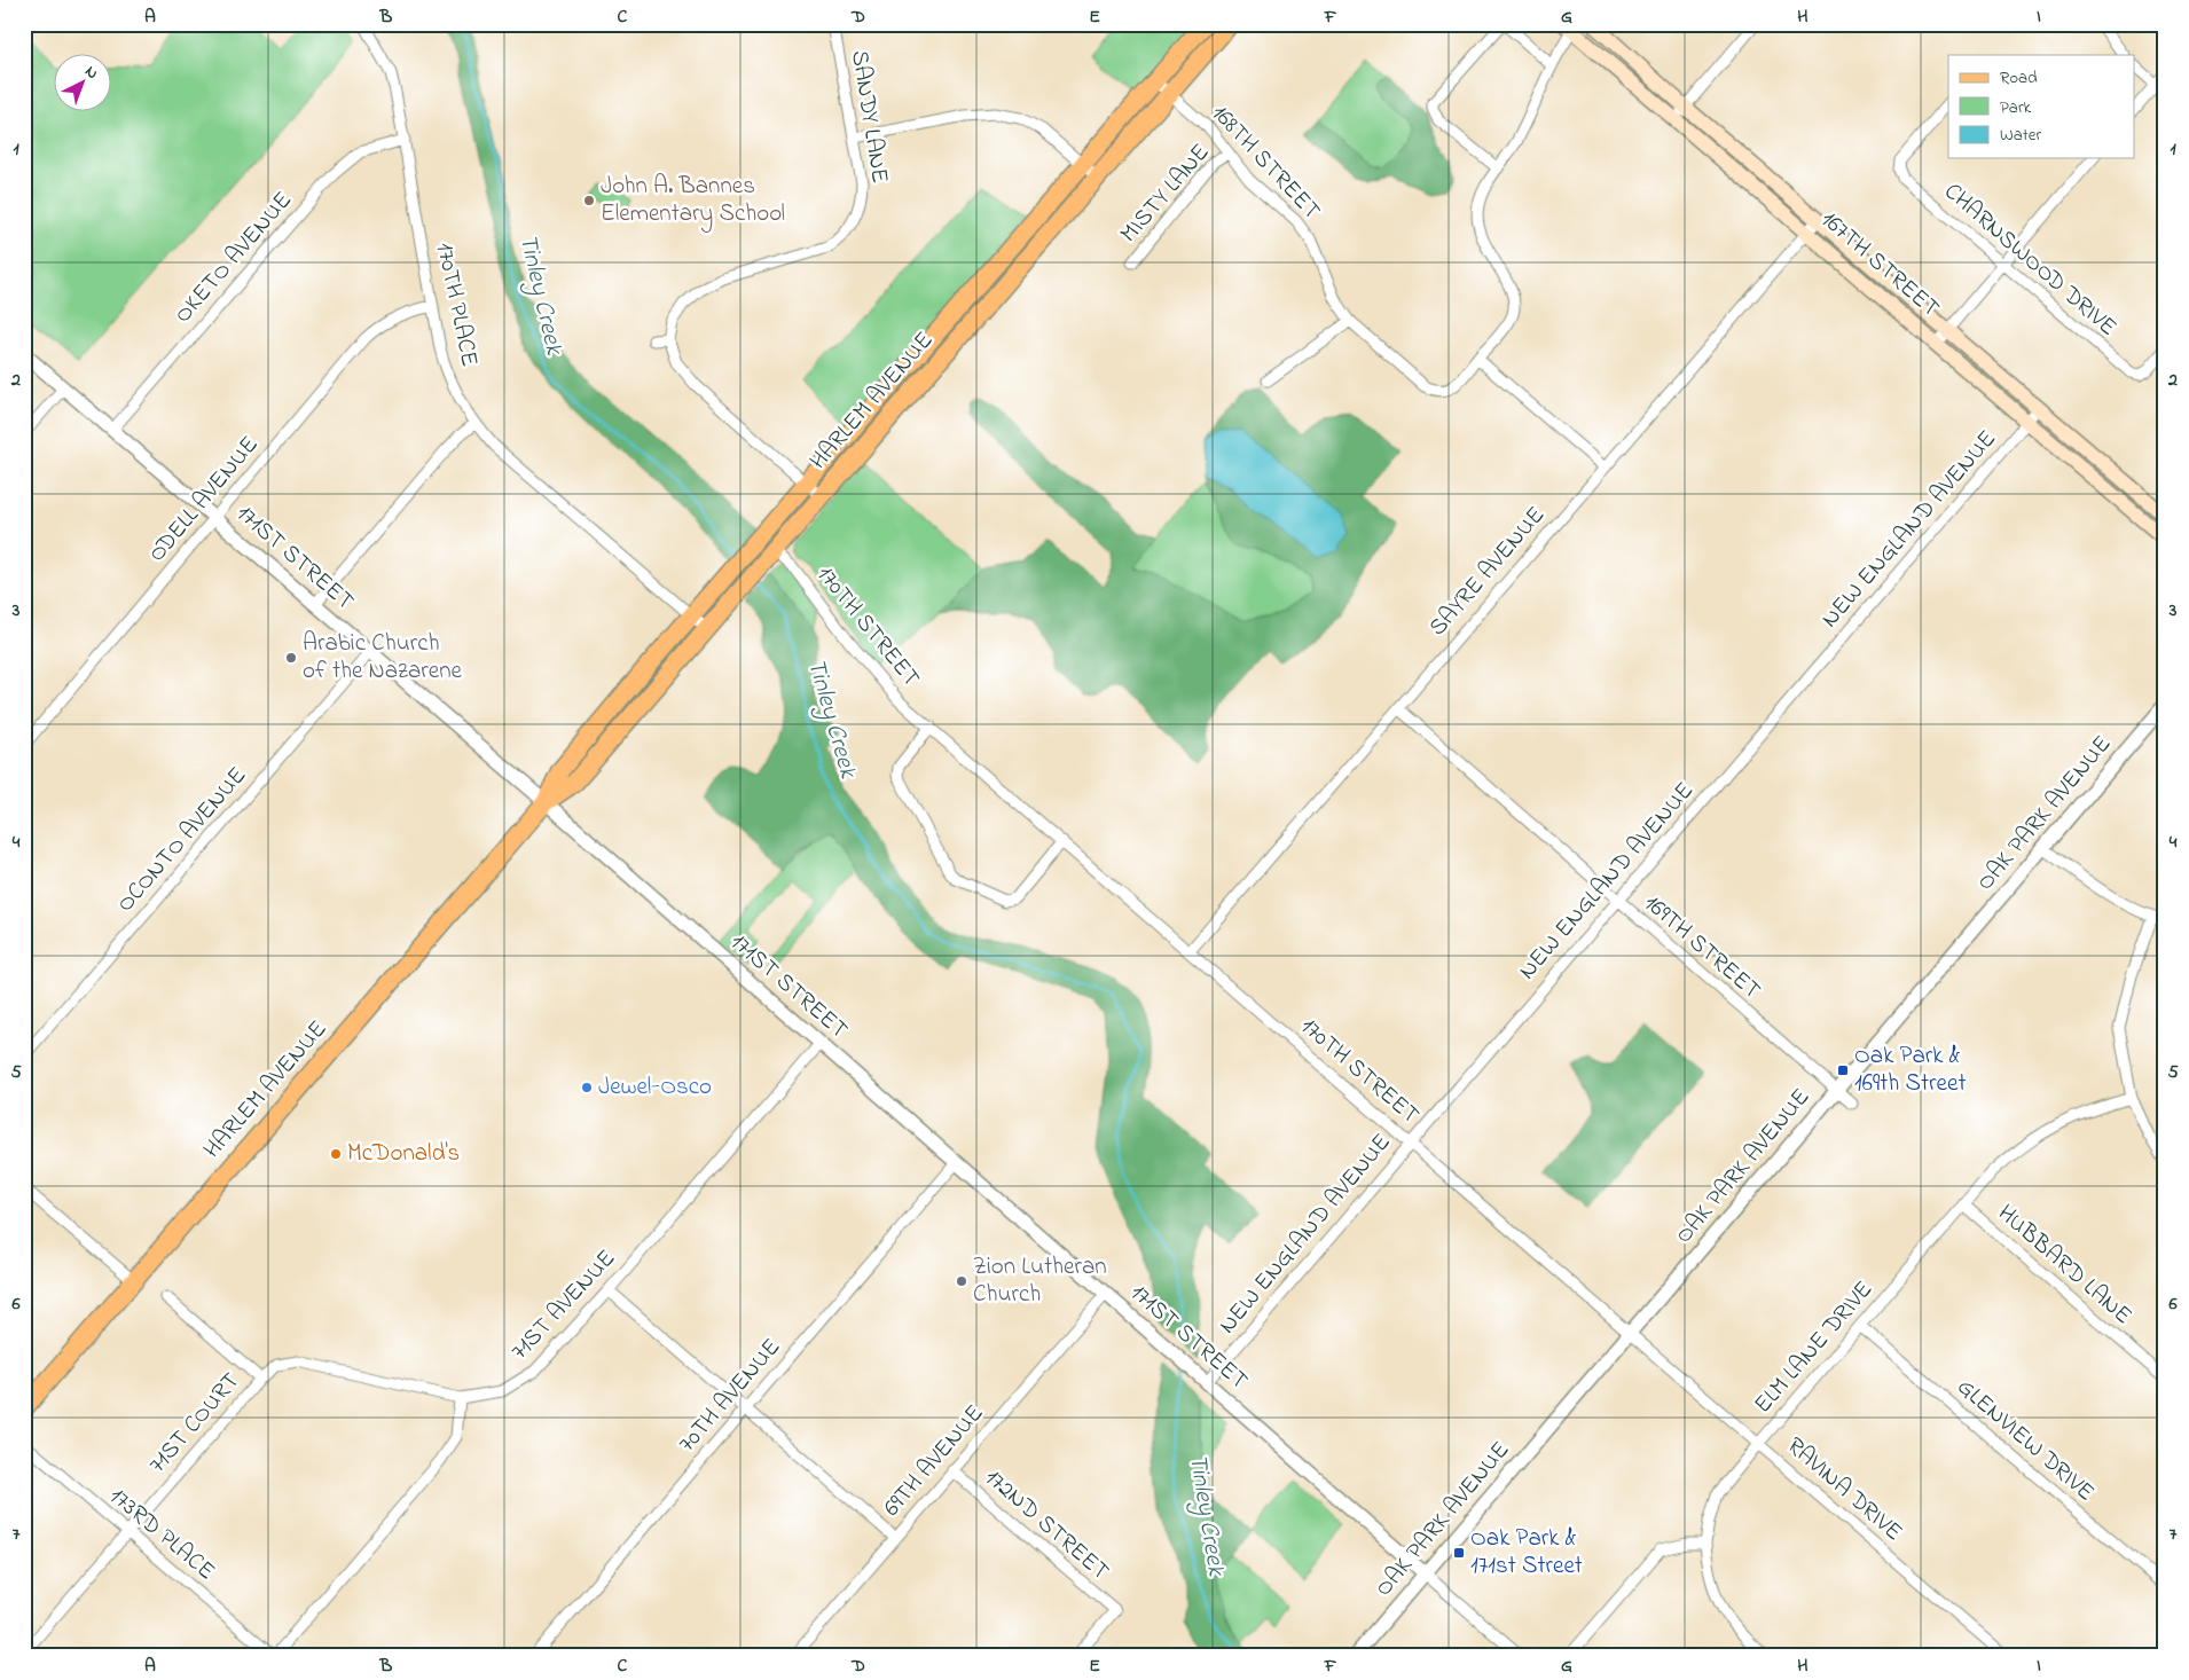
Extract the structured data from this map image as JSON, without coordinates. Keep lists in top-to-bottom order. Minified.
{"streets":{"main road":["167TH STREET","HARLEM AVENUE"],"street":["SANDY LANE","168TH STREET","MISTY LANE","OKETO AVENUE","CHARNSWOOD DRIVE","170TH PLACE","ODELL AVENUE","NEW ENGLAND AVENUE","171ST STREET","SAYRE AVENUE","170TH STREET","OAK PARK AVENUE","OCONTO AVENUE","169TH STREET","HUBBARD LANE","71ST AVENUE","ELM LANE DRIVE","70TH AVENUE","71ST COURT","GLENVIEW DRIVE","69TH AVENUE","RAVINA DRIVE","172ND STREET","173RD PLACE"]},"crossings":[["168TH STREET","MISTY LANE"],["168TH STREET","167TH STREET"],["168TH STREET","HARLEM AVENUE"],["OKETO AVENUE","170TH PLACE"],["OKETO AVENUE","171ST STREET"],["167TH STREET","NEW ENGLAND AVENUE"],["167TH STREET","SAYRE AVENUE"],["170TH PLACE","HARLEM AVENUE"],["170TH PLACE","ODELL AVENUE"],["HARLEM AVENUE","171ST STREET"],["HARLEM AVENUE","170TH STREET"],["ODELL AVENUE","171ST STREET"],["NEW ENGLAND AVENUE","171ST STREET"],["NEW ENGLAND AVENUE","170TH STREET"],["NEW ENGLAND AVENUE","169TH STREET"],["171ST STREET","OAK PARK AVENUE"],["171ST STREET","OCONTO AVENUE"],["171ST STREET","71ST AVENUE"],["171ST STREET","70TH AVENUE"],["171ST STREET","69TH AVENUE"],["SAYRE AVENUE","170TH STREET"],["SAYRE AVENUE","169TH STREET"],["170TH STREET","OAK PARK AVENUE"],["170TH STREET","RAVINA DRIVE"],["OAK PARK AVENUE","169TH STREET"],["OAK PARK AVENUE","RAVINA DRIVE"],["HUBBARD LANE","ELM LANE DRIVE"],["71ST AVENUE","71ST COURT"],["ELM LANE DRIVE","GLENVIEW DRIVE"],["ELM LANE DRIVE","RAVINA DRIVE"],["71ST COURT","173RD PLACE"],["69TH AVENUE","172ND STREET"]],"water":["Tinley Creek"],"places":{"other":["John A. Bannes Elementary School","Arabic Church of the Nazarene","Jewel-Osco","McDonald's","Zion Lutheran Church"],"transit":["Oak Park & 169th Street","Oak Park & 171st Street"]},"legend":["Road","Park","Water"],"north":"top right","grid":{"columns":["A","B","C","D","E","F","G","H","I"],"rows":["1","2","3","4","5","6","7"]}}
